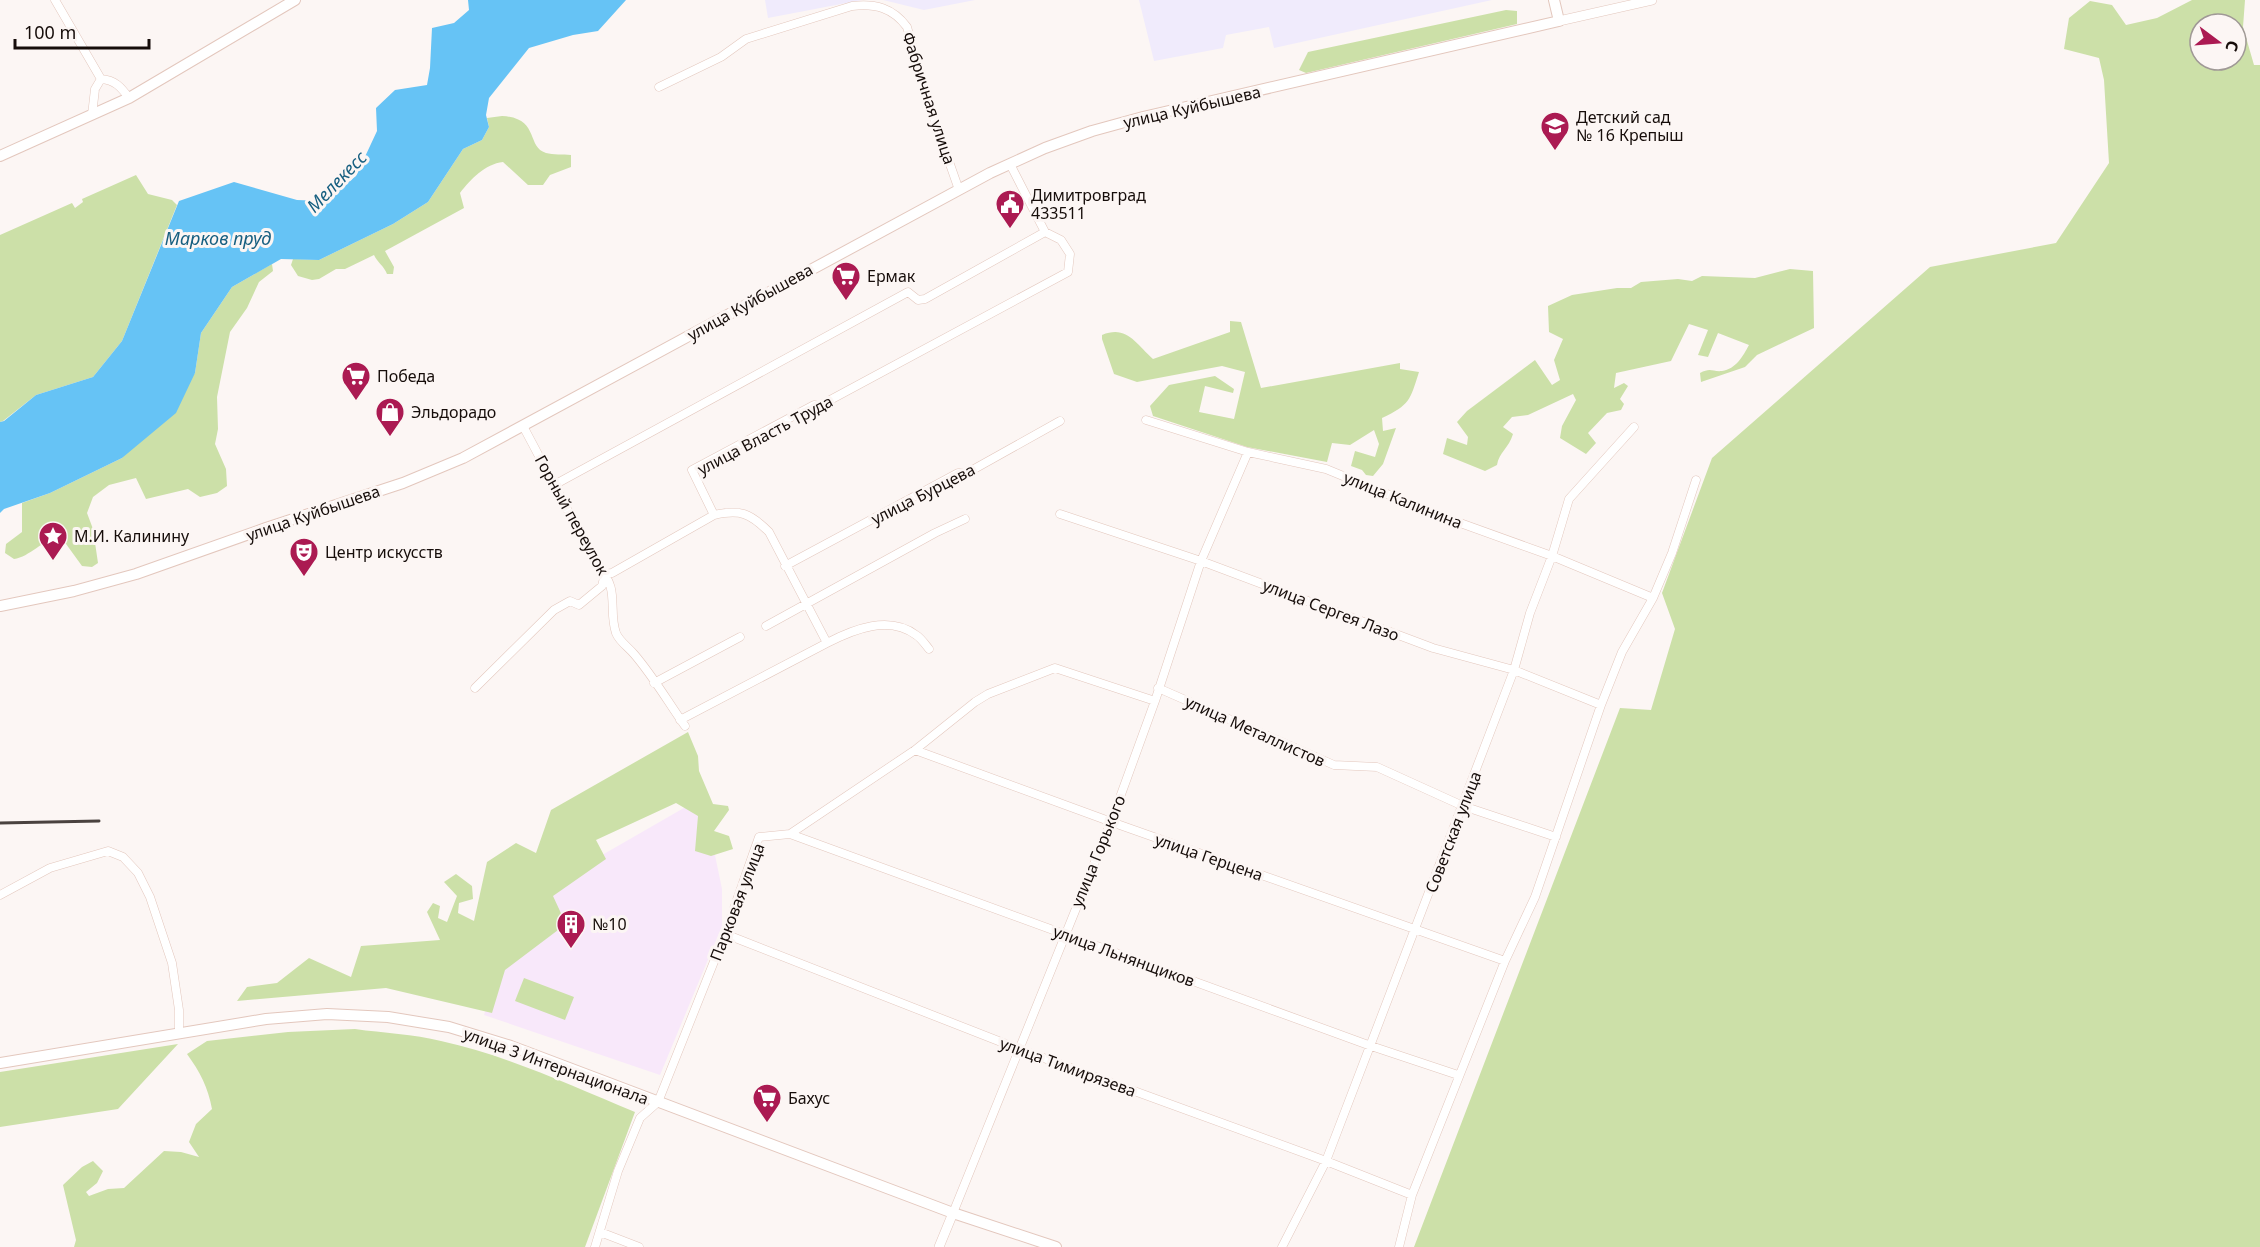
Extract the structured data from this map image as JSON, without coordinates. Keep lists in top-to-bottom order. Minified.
{"streets":{"main road":["улица Куйбышева","улица 3 Интернационала"],"street":["Фабричная улица","улица Власть Труда","улица Бурцева","улица Калинина","Горный переулок","улица Сергея Лазо","улица Металлистов","Советская улица","улица Горького","улица Герцена","Парковая улица","улица Льнянщиков","улица Тимирязева"]},"crossings":[["Фабричная улица","улица Куйбышева"],["улица Куйбышева","Горный переулок"],["улица Калинина","Советская улица"],["улица Калинина","улица Горького"],["улица Сергея Лазо","Советская улица"],["улица Сергея Лазо","улица Горького"],["улица Металлистов","Советская улица"],["улица Металлистов","улица Горького"],["Советская улица","улица Герцена"],["Советская улица","улица Льнянщиков"],["Советская улица","улица Тимирязева"],["улица Горького","улица Герцена"],["улица Горького","Парковая улица"],["улица Горького","улица Льнянщиков"],["улица Горького","улица 3 Интернационала"],["улица Горького","улица Тимирязева"],["улица Герцена","Парковая улица"],["Парковая улица","улица Льнянщиков"],["Парковая улица","улица 3 Интернационала"],["Парковая улица","улица Тимирязева"]],"water":["Мелекесс","Марков пруд"],"places":{"school or university":["Детский сад № 16 Крепыш"],"public building":["Димитровград 433511"],"supermarket":["Ермак","Победа","Бахус"],"shop":["Эльдорадо"],"place":["М.И. Калинину"],"theatre":["Центр искусств"],"building":["№10"]},"scale_bar":"100 m","north":"right"}
